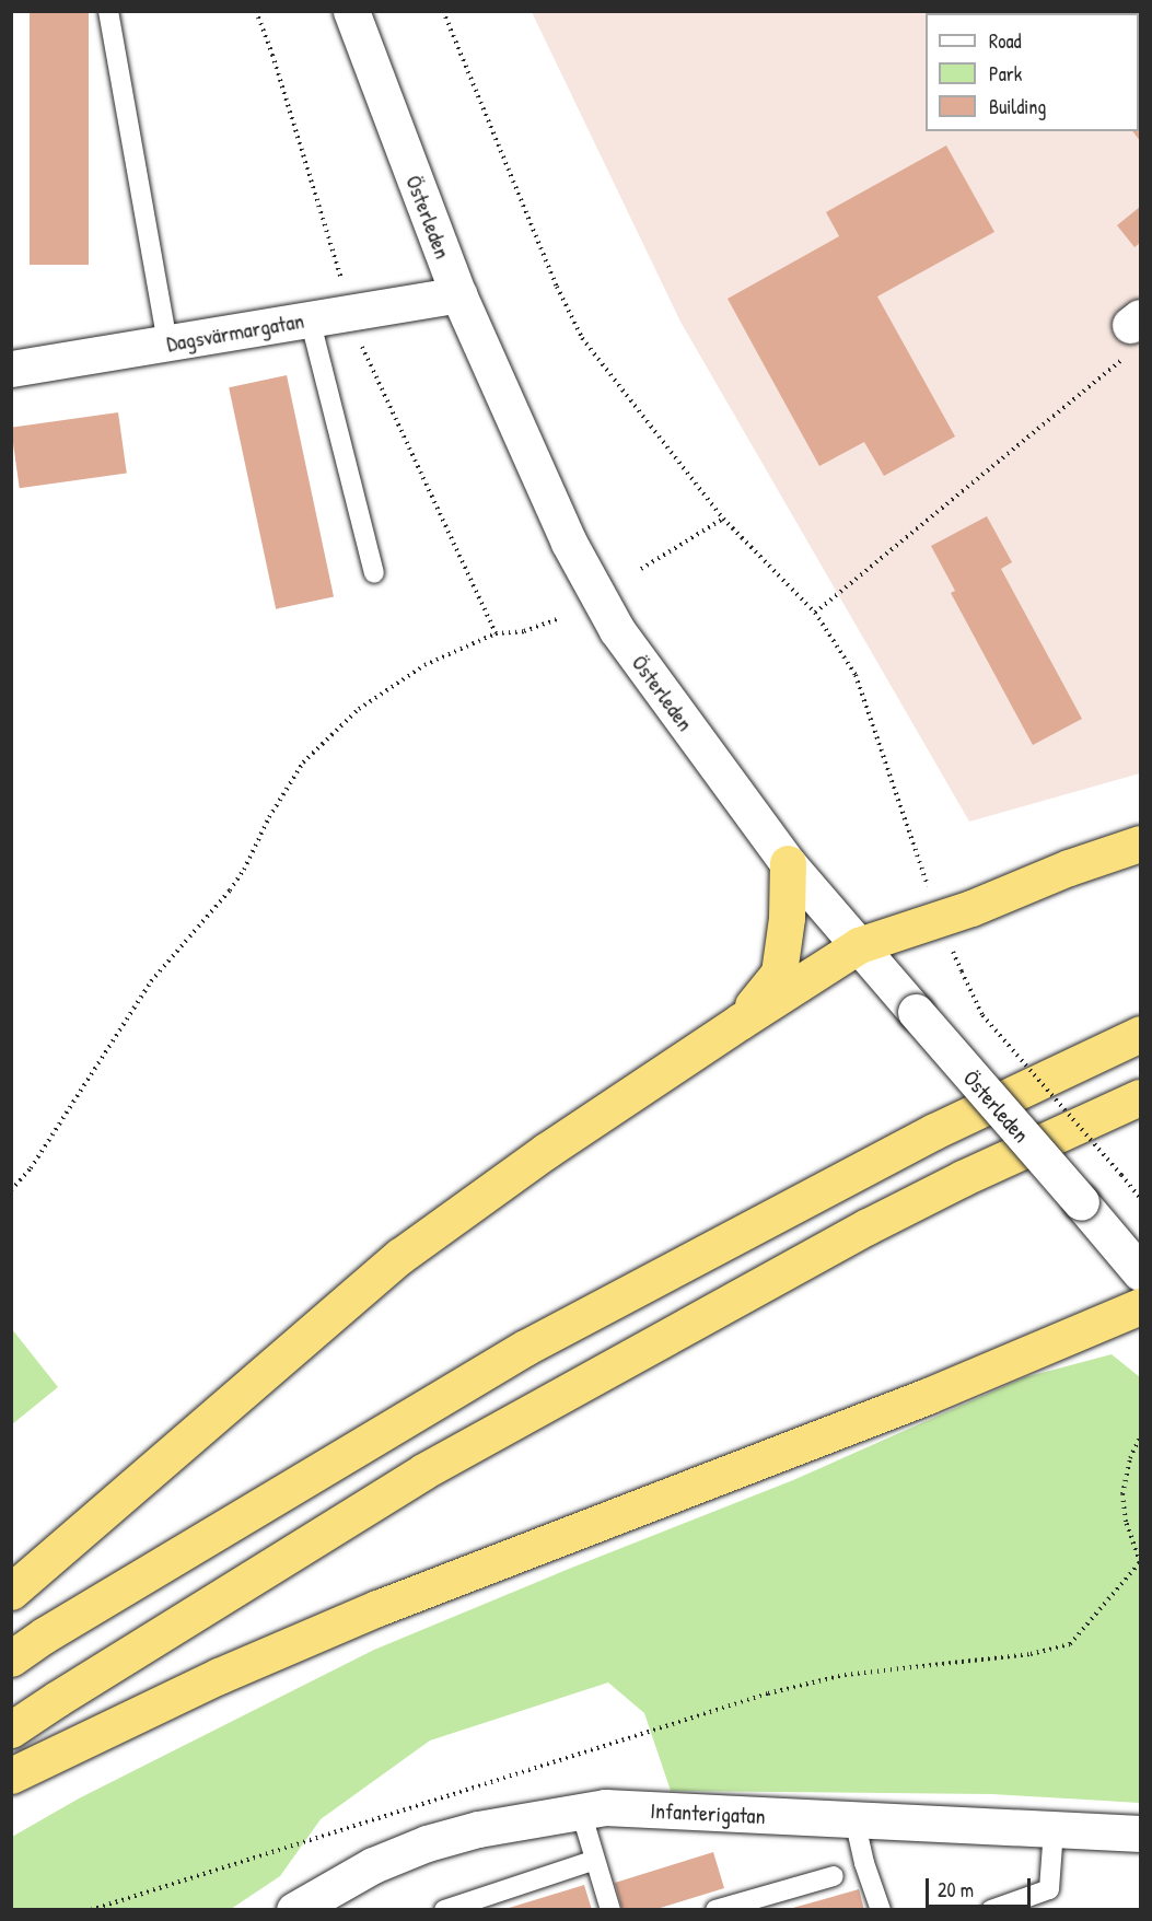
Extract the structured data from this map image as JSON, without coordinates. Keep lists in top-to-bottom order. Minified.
{"streets":{"main road":["Österleden","Dagsvärmargatan","Infanterigatan"]},"crossings":[["Österleden","Dagsvärmargatan"]],"legend":["Road","Park","Building"],"scale_bar":"20 m"}
